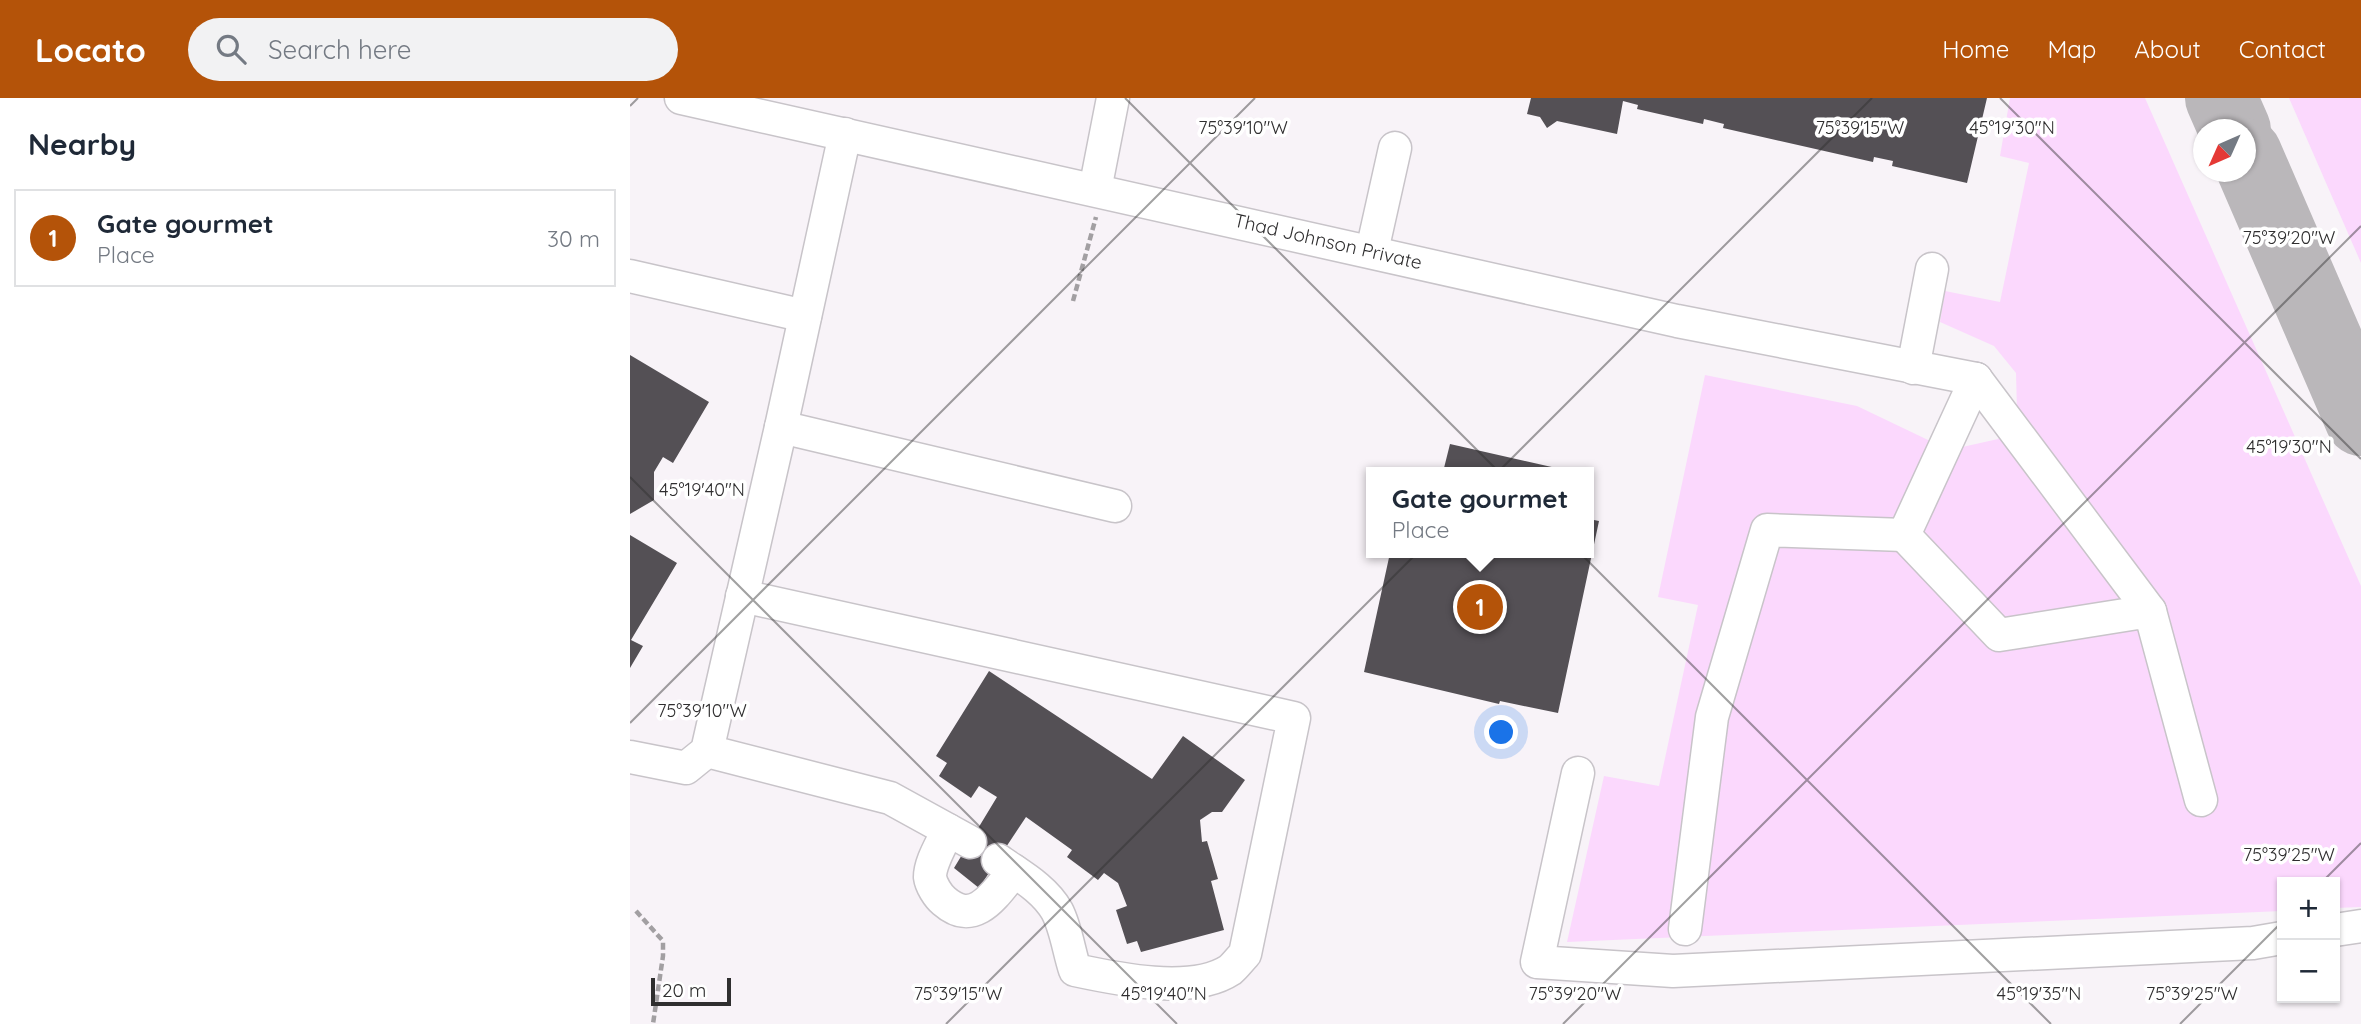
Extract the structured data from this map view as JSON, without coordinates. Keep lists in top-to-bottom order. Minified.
{"streets":{"street":["Thad Johnson Private"]},"scale_bar":"20 m","north":"bottom left","page":{"header":"Locato","search":"Search here","nav":["Home","Map","About","Contact"],"heading":"Nearby","list":[{"mark":"1","name":"Gate gourmet","note":"Place","value":"30 m"}],"popup":["Gate gourmet","Place"],"pins":"1","map_buttons":["+","−"],"scale":"20 m"},"coordinates":["75°39'10\"W","75°39'15\"W","45°19'30\"N","75°39'20\"W","45°19'40\"N","75°39'25\"W","45°19'35\"N"]}
